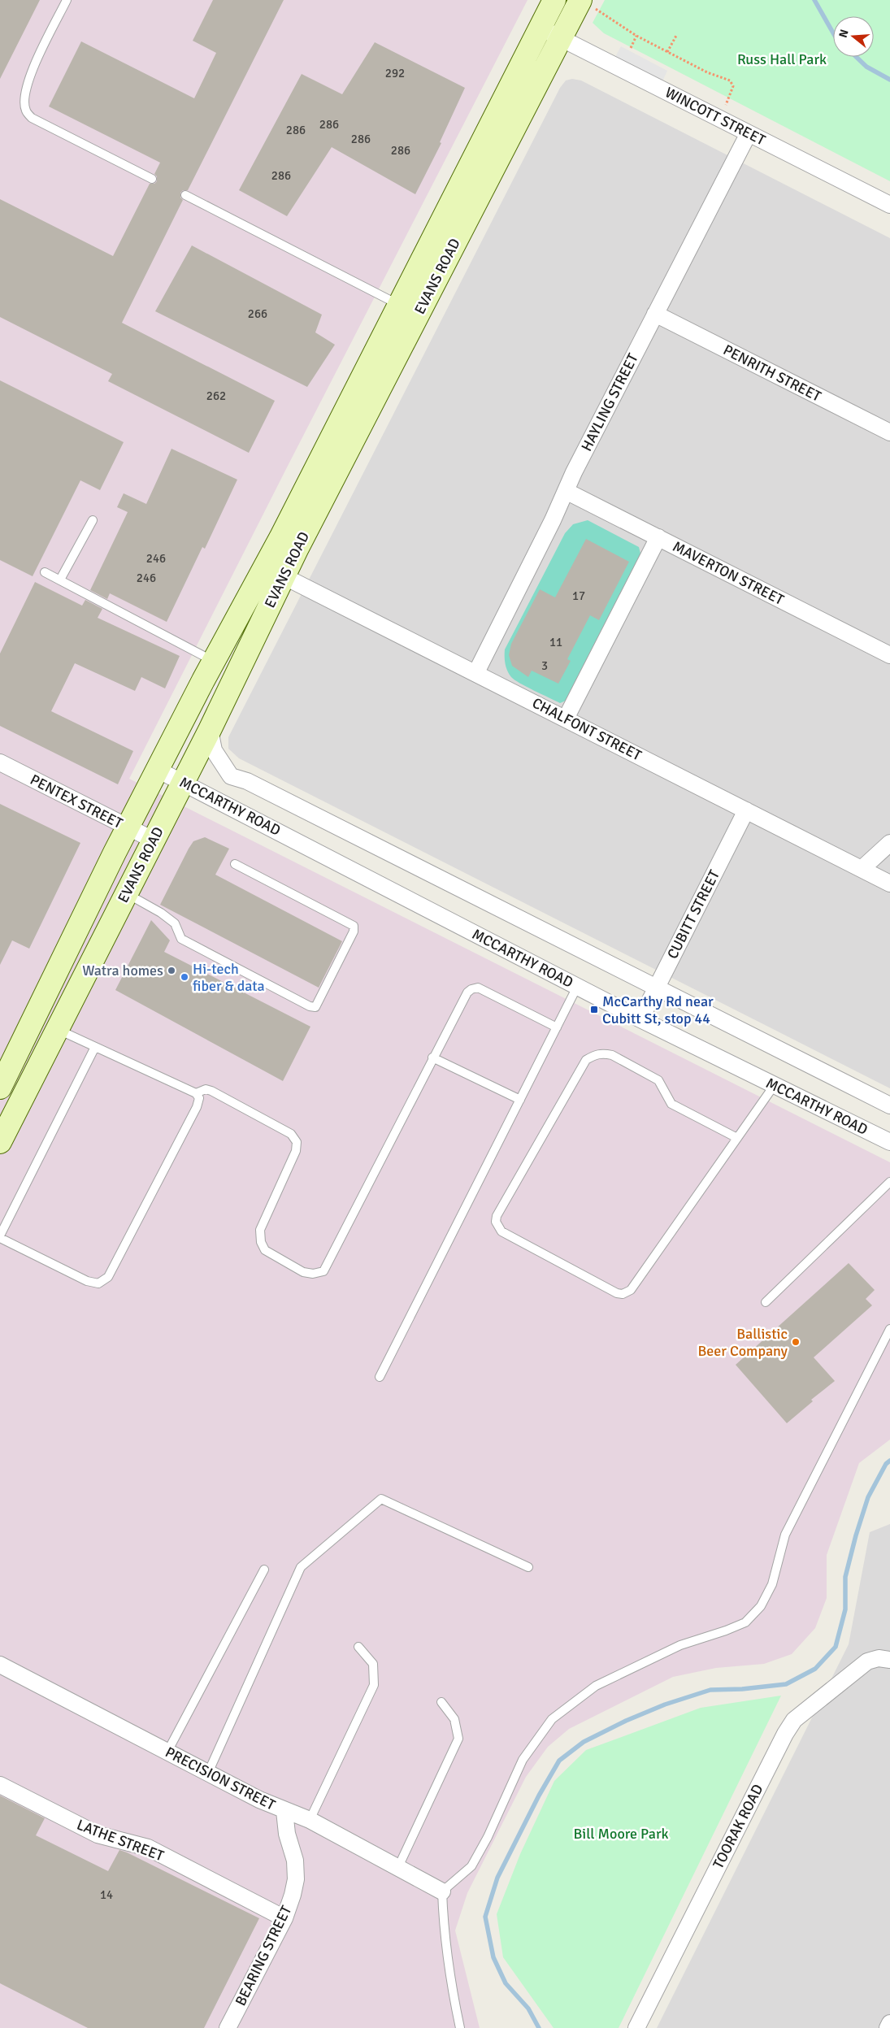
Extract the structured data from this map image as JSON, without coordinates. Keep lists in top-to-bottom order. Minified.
{"streets":{"main road":["EVANS ROAD"],"street":["WINCOTT STREET","PENRITH STREET","HAYLING STREET","MAVERTON STREET","CHALFONT STREET","PENTEX STREET","MCCARTHY ROAD","CUBITT STREET","PRECISION STREET","TOORAK ROAD","LATHE STREET","BEARING STREET"]},"crossings":[["WINCOTT STREET","EVANS ROAD"],["WINCOTT STREET","HAYLING STREET"],["EVANS ROAD","CHALFONT STREET"],["EVANS ROAD","PENTEX STREET"],["EVANS ROAD","MCCARTHY ROAD"],["PENRITH STREET","HAYLING STREET"],["HAYLING STREET","MAVERTON STREET"],["HAYLING STREET","CHALFONT STREET"],["CHALFONT STREET","CUBITT STREET"],["MCCARTHY ROAD","CUBITT STREET"],["PRECISION STREET","BEARING STREET"],["LATHE STREET","BEARING STREET"]],"parks":["Russ Hall Park","Bill Moore Park"],"places":{"other":["Watra homes","Hi-tech fiber & data","Ballistic Beer Company"],"transit":["McCarthy Rd near Cubitt St, stop 44"]},"house_numbers":["292","286","286","286","286","286","266","262","246","246","17","11","3","14"],"north":"left"}
